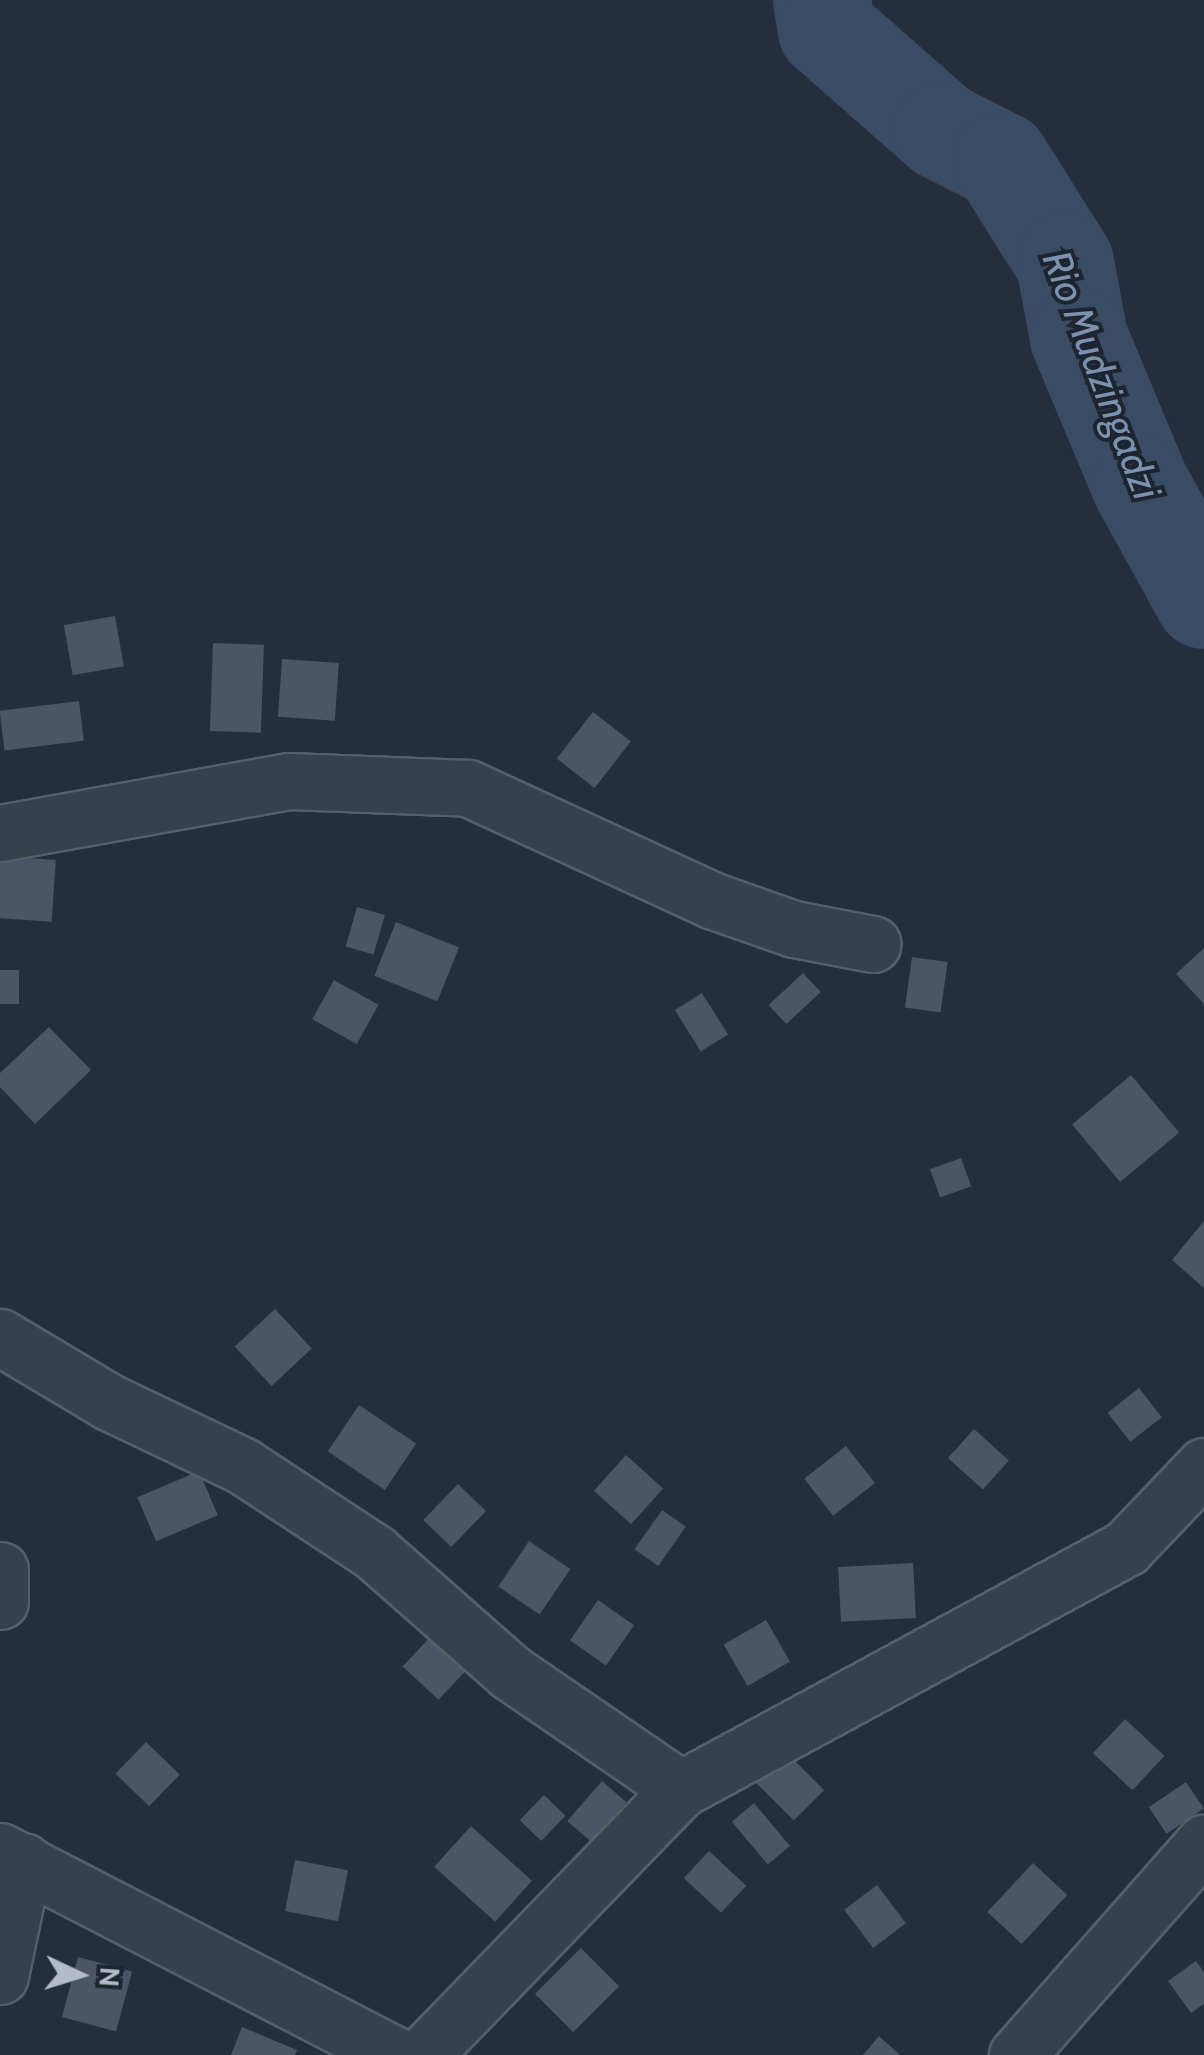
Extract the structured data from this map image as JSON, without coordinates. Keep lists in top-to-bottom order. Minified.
{"water":["Rio Mudzingadzi"],"north":"right"}
